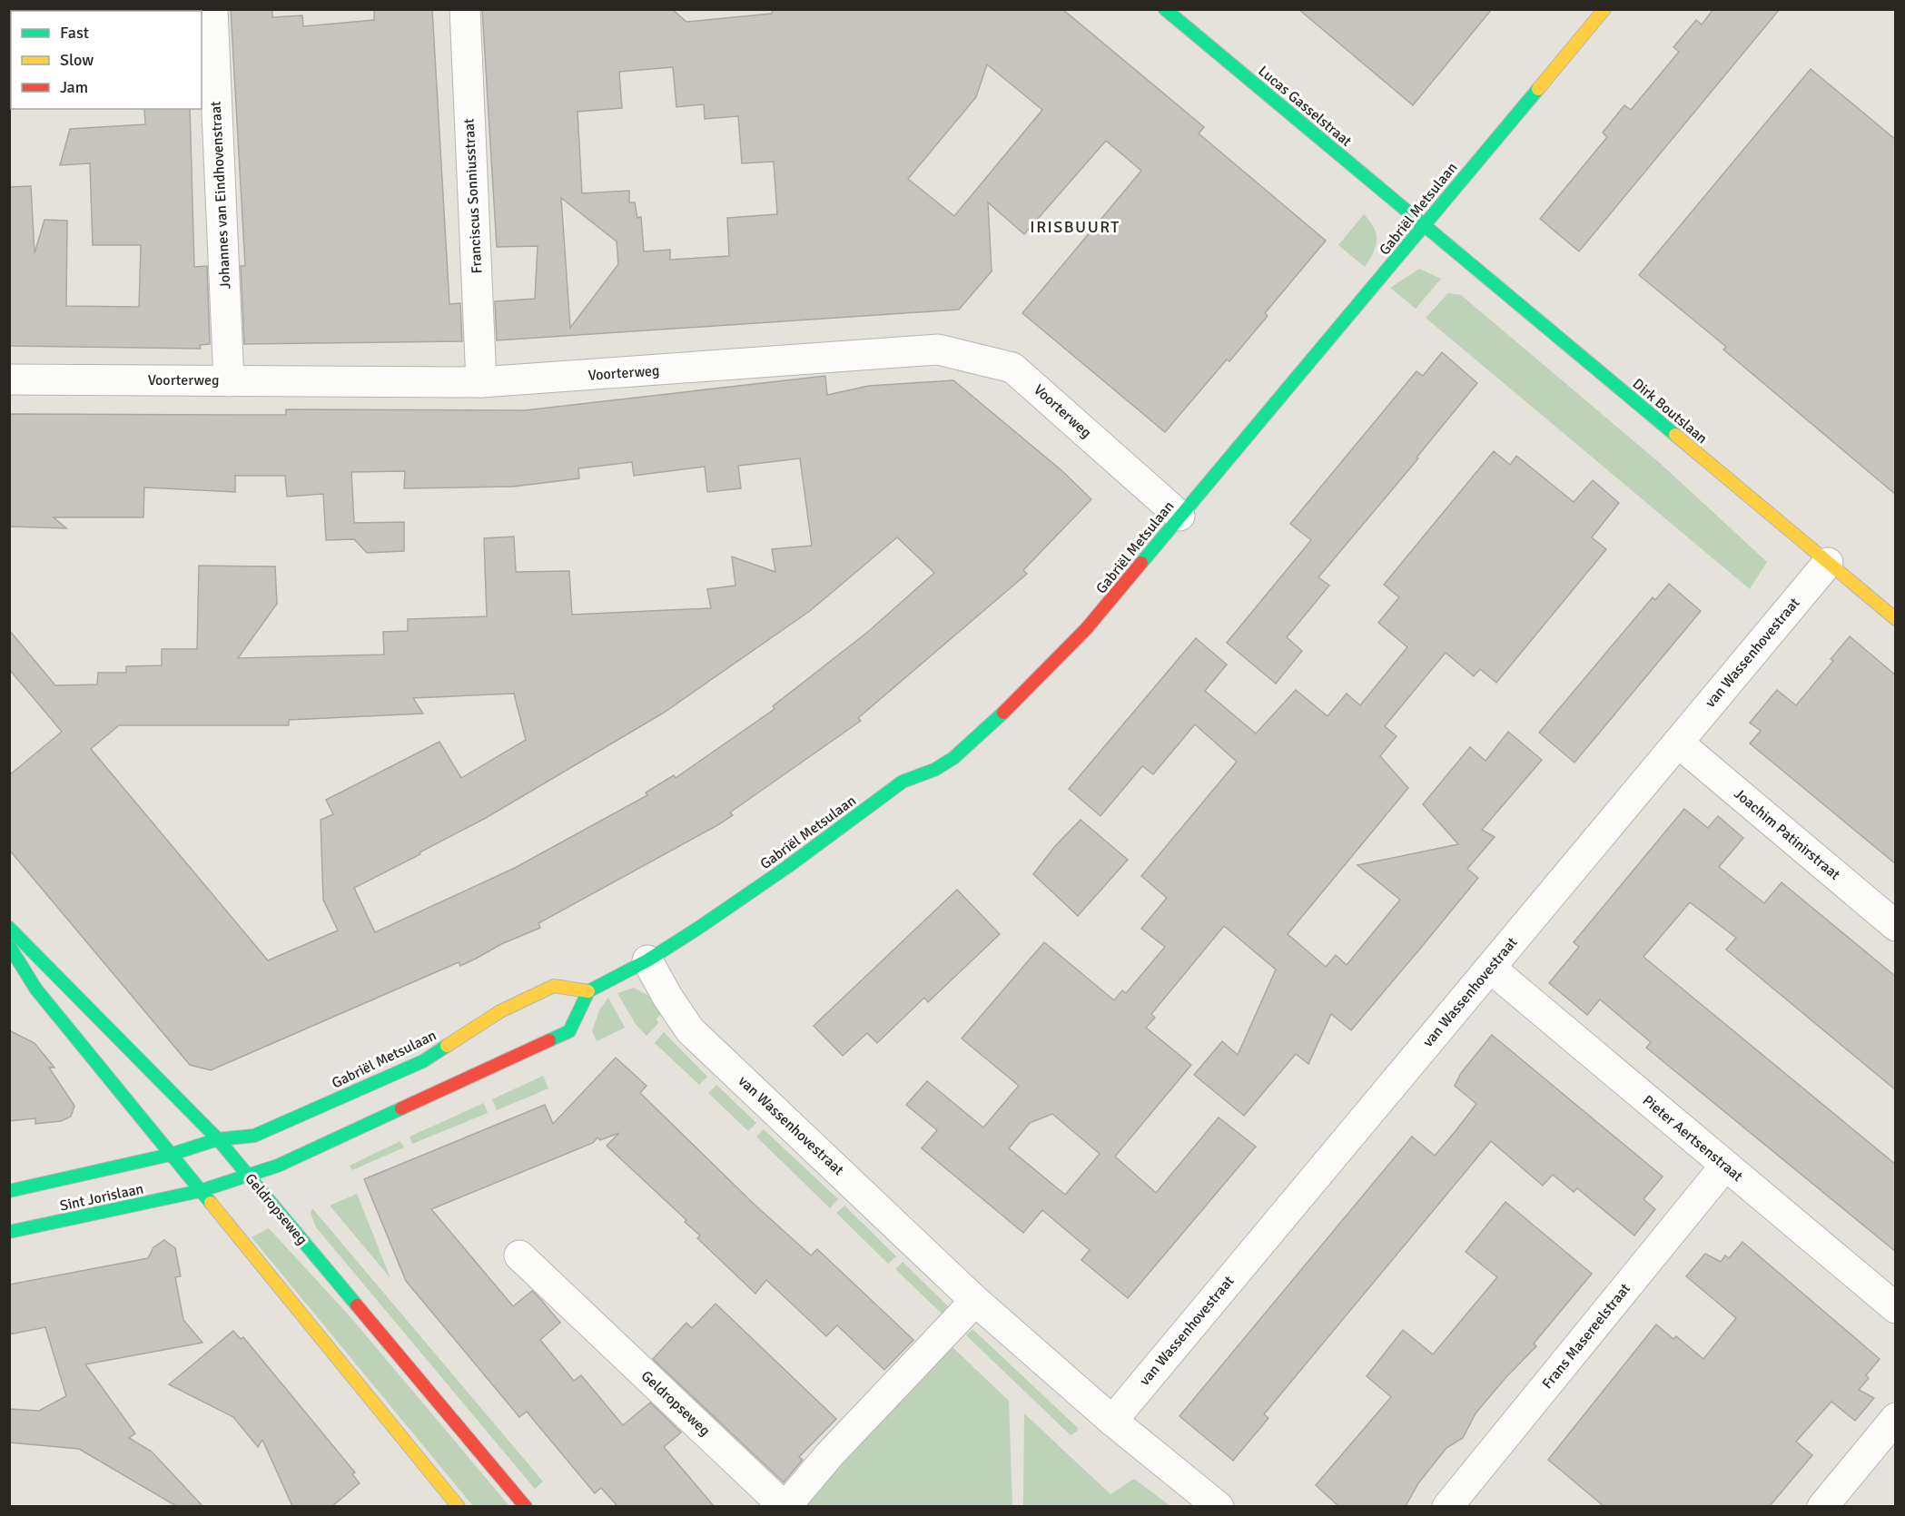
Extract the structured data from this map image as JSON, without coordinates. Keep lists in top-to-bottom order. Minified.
{"streets":{"street":["Lucas Gasselstraat","Johannes van Eindhovenstraat","Franciscus Sonniusstraat","Gabriël Metsulaan","Voorterweg","Dirk Boutslaan","van Wassenhovestraat","Joachim Patinirstraat","Pieter Aertsenstraat","Sint Jorislaan","Geldropseweg","Frans Masereelstraat"]},"crossings":[["Lucas Gasselstraat","Gabriël Metsulaan"],["Lucas Gasselstraat","Dirk Boutslaan"],["Johannes van Eindhovenstraat","Voorterweg"],["Franciscus Sonniusstraat","Voorterweg"],["Gabriël Metsulaan","Voorterweg"],["Gabriël Metsulaan","Dirk Boutslaan"],["Gabriël Metsulaan","van Wassenhovestraat"],["Gabriël Metsulaan","Sint Jorislaan"],["Gabriël Metsulaan","Geldropseweg"],["Dirk Boutslaan","van Wassenhovestraat"],["van Wassenhovestraat","Joachim Patinirstraat"],["van Wassenhovestraat","Pieter Aertsenstraat"],["Pieter Aertsenstraat","Frans Masereelstraat"],["Sint Jorislaan","Geldropseweg"]],"districts":["IRISBUURT"],"legend":["Fast","Slow","Jam"]}
